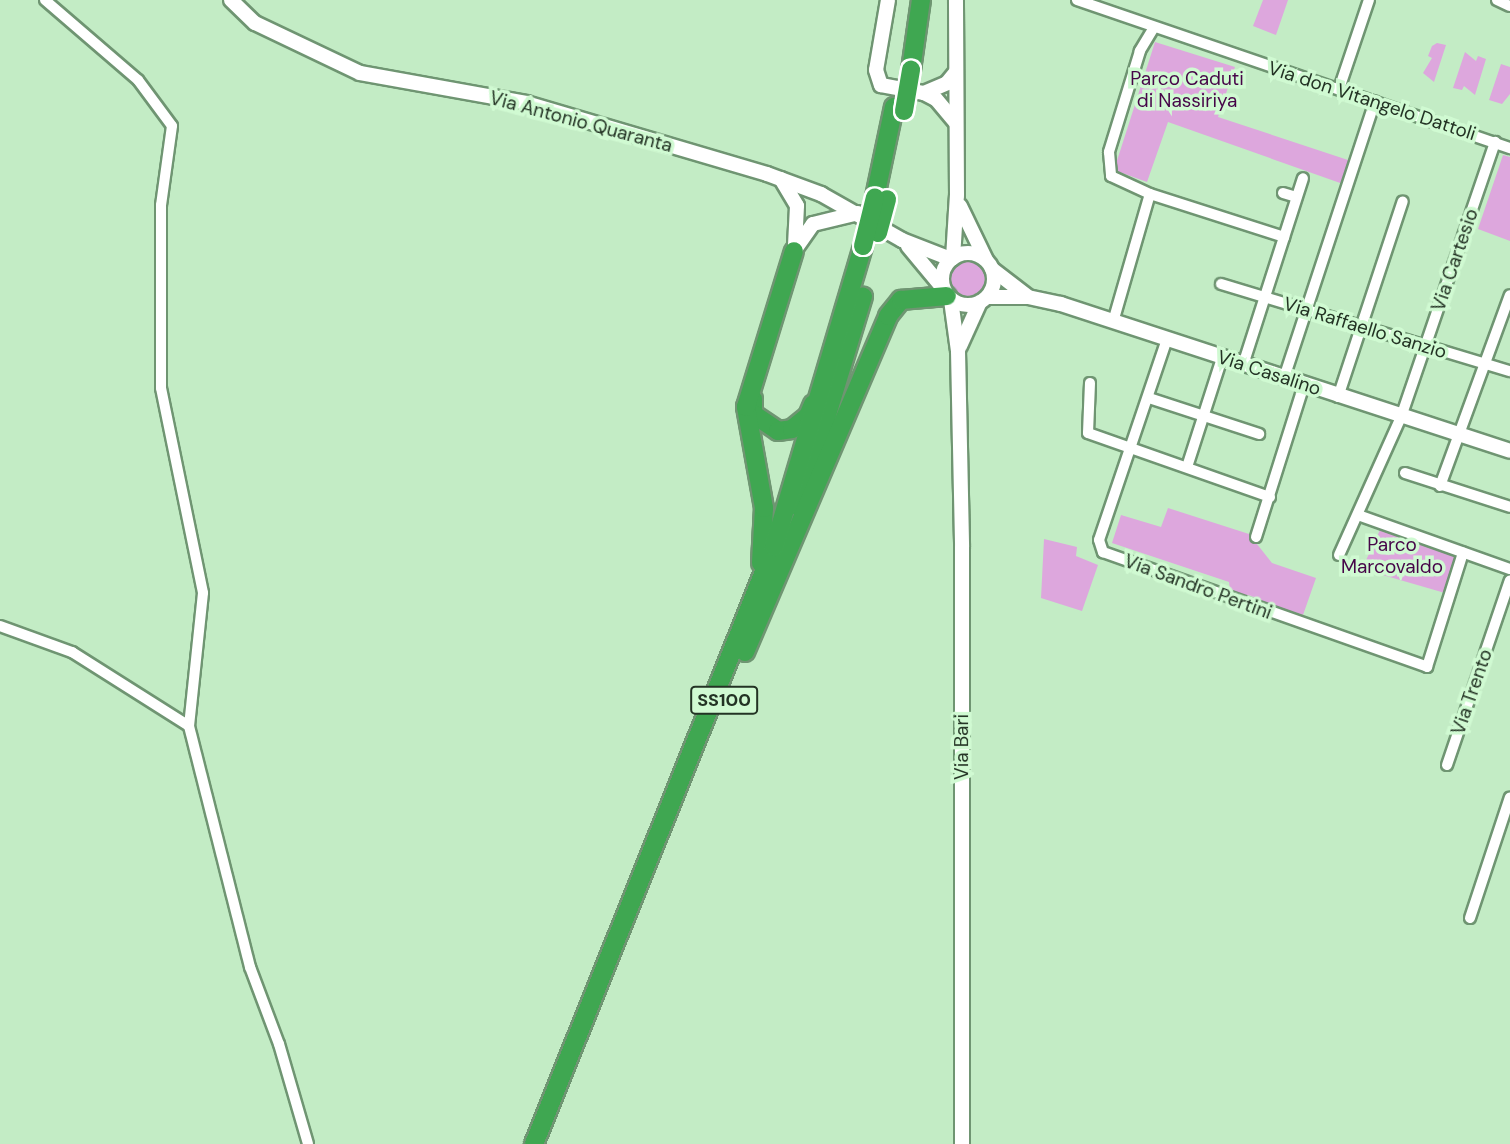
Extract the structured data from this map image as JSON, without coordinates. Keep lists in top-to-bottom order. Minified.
{"streets":{"highway":["SS100"],"main road":["Via Antonio Quaranta","Via Casalino","Via Bari"],"street":["Via don Vitangelo Dattoli","Via Cartesio","Via Raffaello Sanzio","Via Sandro Pertini","Via Trento"]},"crossings":[["Via don Vitangelo Dattoli","Via Cartesio"],["Via Cartesio","Via Raffaello Sanzio"],["Via Cartesio","Via Casalino"],["Via Casalino","Via Sandro Pertini"],["Via Casalino","SS100"],["Via Casalino","Via Bari"],["SS100","Via Bari"]],"parks":["Parco Caduti di Nassiriya","Parco Marcovaldo"]}
